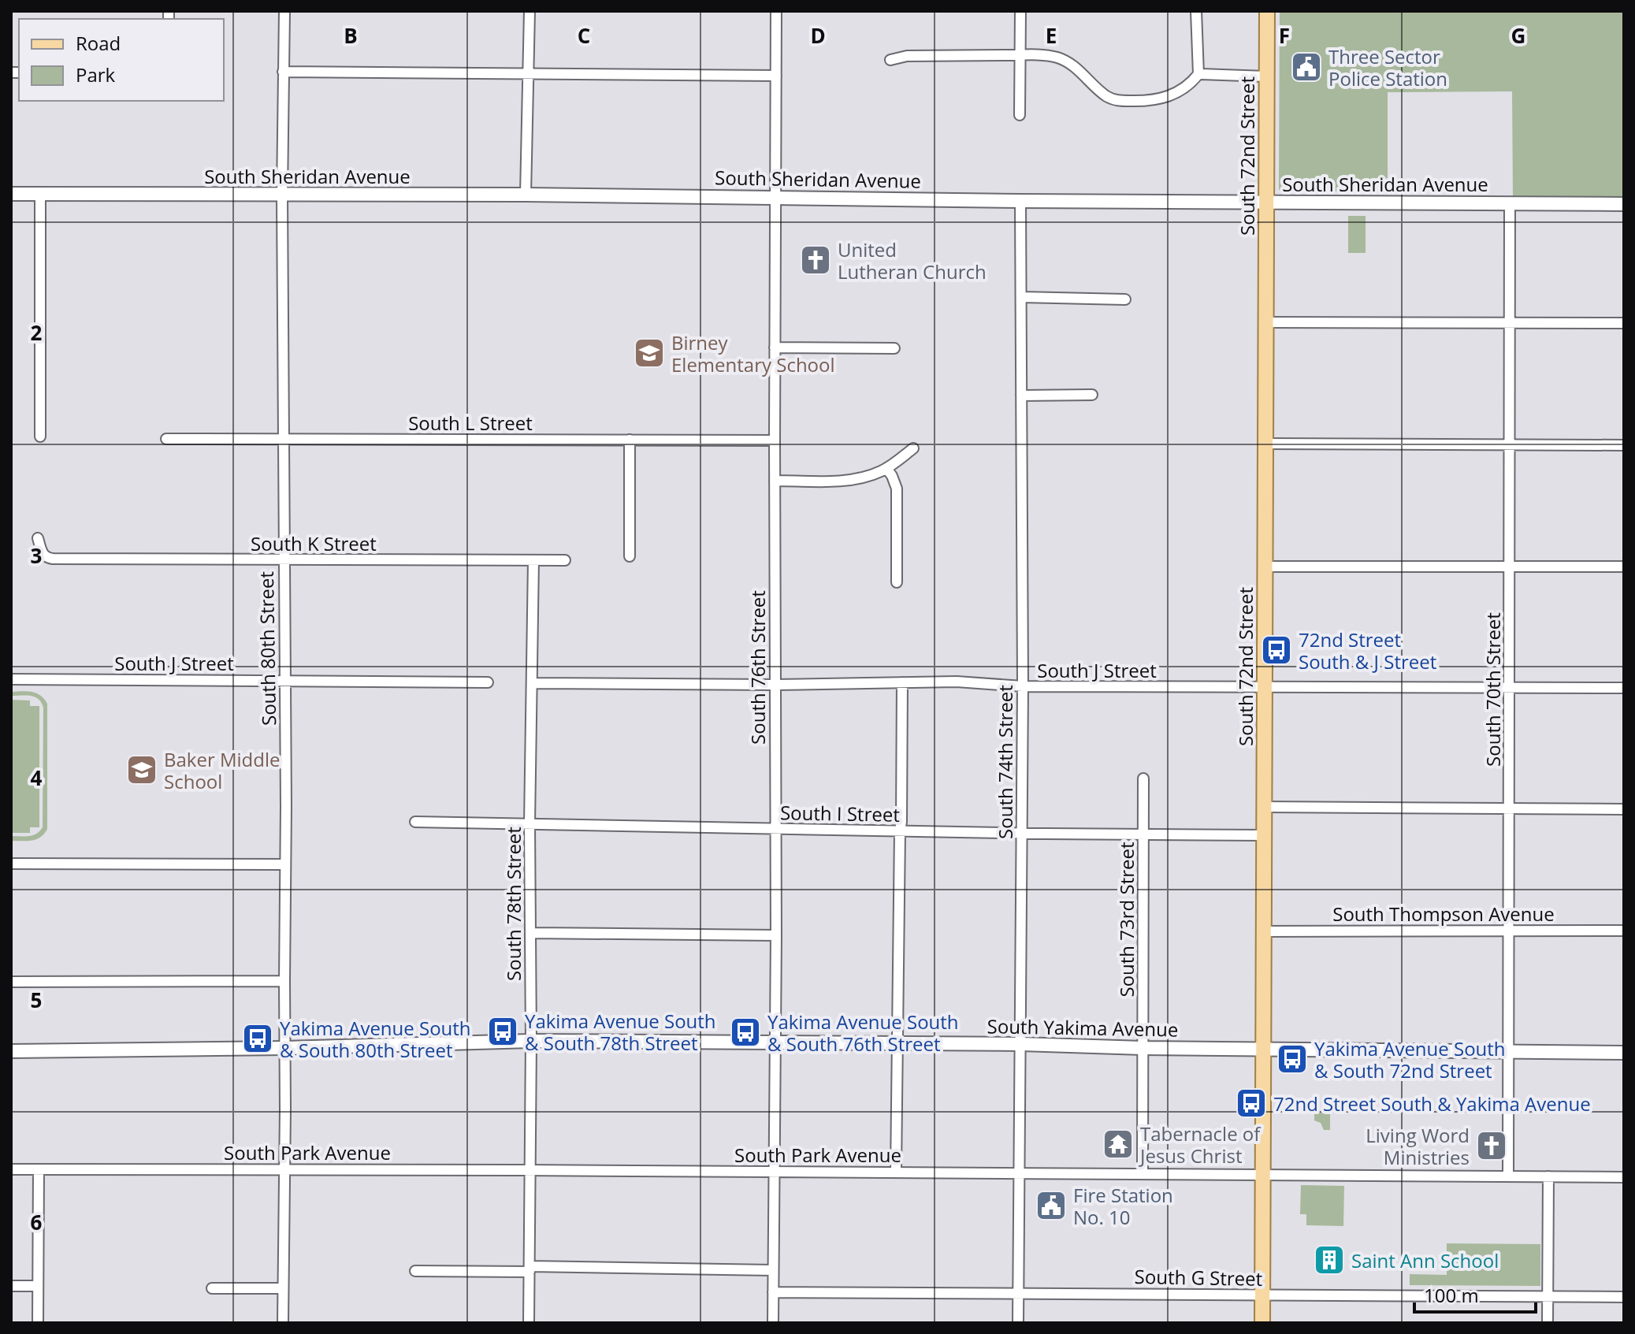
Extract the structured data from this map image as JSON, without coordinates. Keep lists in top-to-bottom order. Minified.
{"streets":{"main road":["South 72nd Street","South Sheridan Avenue","South Yakima Avenue"],"street":["South L Street","South K Street","South 80th Street","South J Street","South 76th Street","South 70th Street","South 74th Street","South I Street","South 78th Street","South Thompson Avenue","South 73rd Street","South Park Avenue","South G Street"]},"crossings":[["South 72nd Street","South Sheridan Avenue"],["South 72nd Street","South J Street"],["South 72nd Street","South I Street"],["South 72nd Street","South Thompson Avenue"],["South 72nd Street","South Yakima Avenue"],["South 72nd Street","South Park Avenue"],["South 72nd Street","South G Street"],["South Sheridan Avenue","South 80th Street"],["South Sheridan Avenue","South 76th Street"],["South Sheridan Avenue","South 70th Street"],["South Sheridan Avenue","South 74th Street"],["South L Street","South 80th Street"],["South L Street","South 76th Street"],["South K Street","South 80th Street"],["South K Street","South 78th Street"],["South 80th Street","South J Street"],["South 80th Street","South Yakima Avenue"],["South 80th Street","South Park Avenue"],["South J Street","South 76th Street"],["South J Street","South 70th Street"],["South J Street","South 74th Street"],["South J Street","South 78th Street"],["South 76th Street","South I Street"],["South 76th Street","South Yakima Avenue"],["South 76th Street","South Park Avenue"],["South 76th Street","South G Street"],["South 70th Street","South Thompson Avenue"],["South 70th Street","South Yakima Avenue"],["South 70th Street","South Park Avenue"],["South 74th Street","South I Street"],["South 74th Street","South Yakima Avenue"],["South 74th Street","South Park Avenue"],["South 74th Street","South G Street"],["South I Street","South 78th Street"],["South I Street","South 73rd Street"],["South 78th Street","South Yakima Avenue"],["South 78th Street","South Park Avenue"],["South 73rd Street","South Yakima Avenue"],["South 73rd Street","South Park Avenue"]],"places":{"public building":["Three Sector Police Station","Fire Station No. 10"],"church":["United Lutheran Church","Living Word Ministries"],"school or university":["Birney Elementary School","Baker Middle School"],"bus stop":["72nd Street South & J Street","Yakima Avenue South & South 78th Street","Yakima Avenue South & South 76th Street","Yakima Avenue South & South 80th Street","Yakima Avenue South & South 72nd Street","72nd Street South & Yakima Avenue"],"temple":["Tabernacle of Jesus Christ"],"building":["Saint Ann School"]},"legend":["Road","Park"],"scale_bar":"100 m","grid":{"columns":["B","C","D","E","F","G"],"rows":["2","3","4","5","6"]}}
